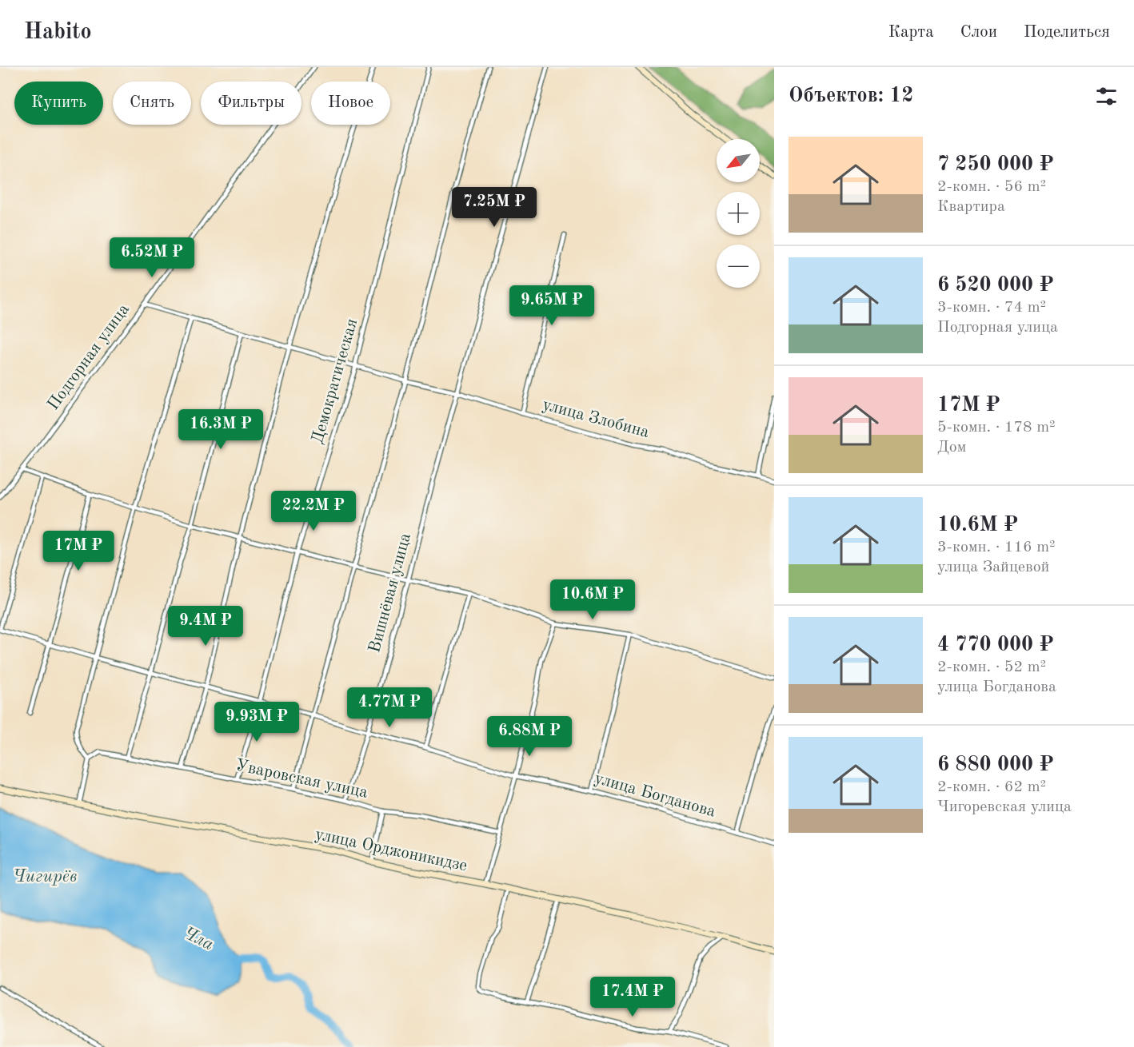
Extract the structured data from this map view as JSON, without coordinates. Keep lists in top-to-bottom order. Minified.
{"streets":{"street":["Подгорная улица","Демократическая","улица Злобина","Вишнёвая улица","Уваровская улица","улица Богданова","улица Орджоникидзе"]},"crossings":[["Подгорная улица","улица Злобина"],["Демократическая","улица Злобина"],["Демократическая","Уваровская улица"],["Демократическая","улица Богданова"],["улица Злобина","Вишнёвая улица"],["Вишнёвая улица","Уваровская улица"],["Вишнёвая улица","улица Богданова"]],"water":["Чигирёв","Чла"],"north":"bottom left","page":{"header":"Habito","nav":["Карта","Слои","Поделиться"],"heading":"Объектов: 12","chip":["Купить","Снять","Фильтры","Новое"],"list":[{"name":"7 250 000 ₽","note":"2-комн. · 56 m² · Квартира"},{"name":"6 520 000 ₽","note":"3-комн. · 74 m² · Подгорная улица"},{"name":"17M ₽","note":"5-комн. · 178 m² · Дом"},{"name":"10.6M ₽","note":"3-комн. · 116 m² · улица Зайцевой"},{"name":"4 770 000 ₽","note":"2-комн. · 52 m² · улица Богданова"},{"name":"6 880 000 ₽","note":"2-комн. · 62 m² · Чигоревская улица"}],"map_buttons":["+","−"],"price":["7.25M ₽","6.52M ₽","9.65M ₽","16.3M ₽","22.2M ₽","17M ₽","10.6M ₽","9.4M ₽","4.77M ₽","9.93M ₽","6.88M ₽","17.4M ₽"]}}
